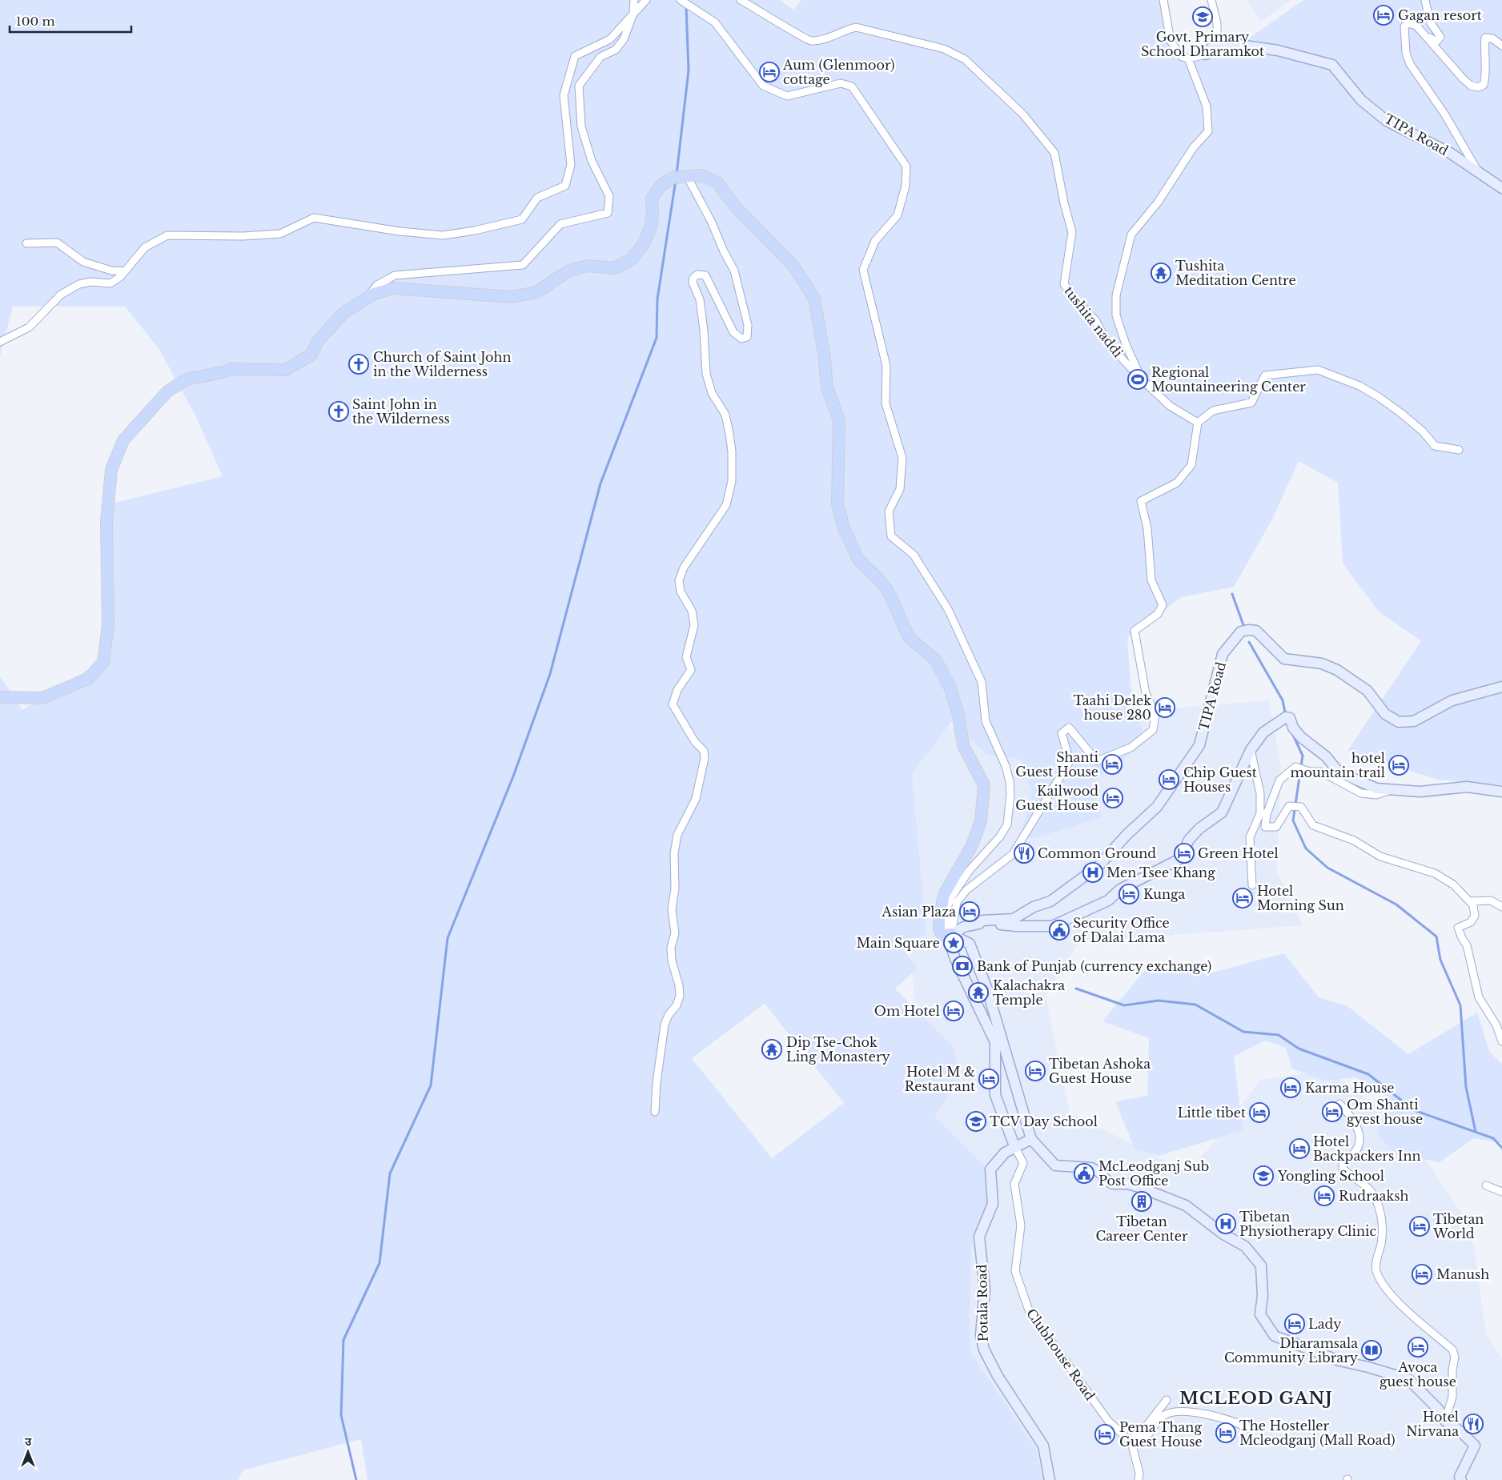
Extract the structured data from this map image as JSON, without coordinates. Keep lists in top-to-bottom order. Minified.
{"streets":{"street":["TIPA Road","tushita naddi","Potala Road","Clubhouse Road"]},"crossings":[["Potala Road","Clubhouse Road"]],"districts":["MCLEOD GANJ"],"places":{"hotel":["Gagan resort","Aum (Glenmoor) cottage","Taahi Delek house 280","Shanti Guest House","hotel mountain trail","Chip Guest Houses","Kailwood Guest House","Green Hotel","Kunga","Hotel Morning Sun","Asian Plaza","Om Hotel","Tibetan Ashoka Guest House","Hotel M & Restaurant","Karma House","Om Shanti gyest house","Little tibet","Hotel Backpackers Inn","Rudraaksh","Tibetan World","Manush","Lady","Avoca guest house","The Hosteller Mcleodganj (Mall Road)","Pema Thang Guest House"],"school or university":["Govt. Primary School Dharamkot","TCV Day School","Yongling School"],"temple":["Tushita Meditation Centre","Kalachakra Temple","Dip Tse-Chok Ling Monastery"],"church":["Church of Saint John in the Wilderness","Saint John in the Wilderness"],"sports":["Regional Mountaineering Center"],"restaurant":["Common Ground","Hotel Nirvana"],"hospital":["Men Tsee Khang","Tibetan Physiotherapy Clinic"],"public building":["Security Office of Dalai Lama","McLeodganj Sub Post Office"],"place":["Main Square"],"bank":["Bank of Punjab (currency exchange)"],"building":["Tibetan Career Center"],"library":["Dharamsala Community Library"]},"scale_bar":"100 m","north":"top"}
